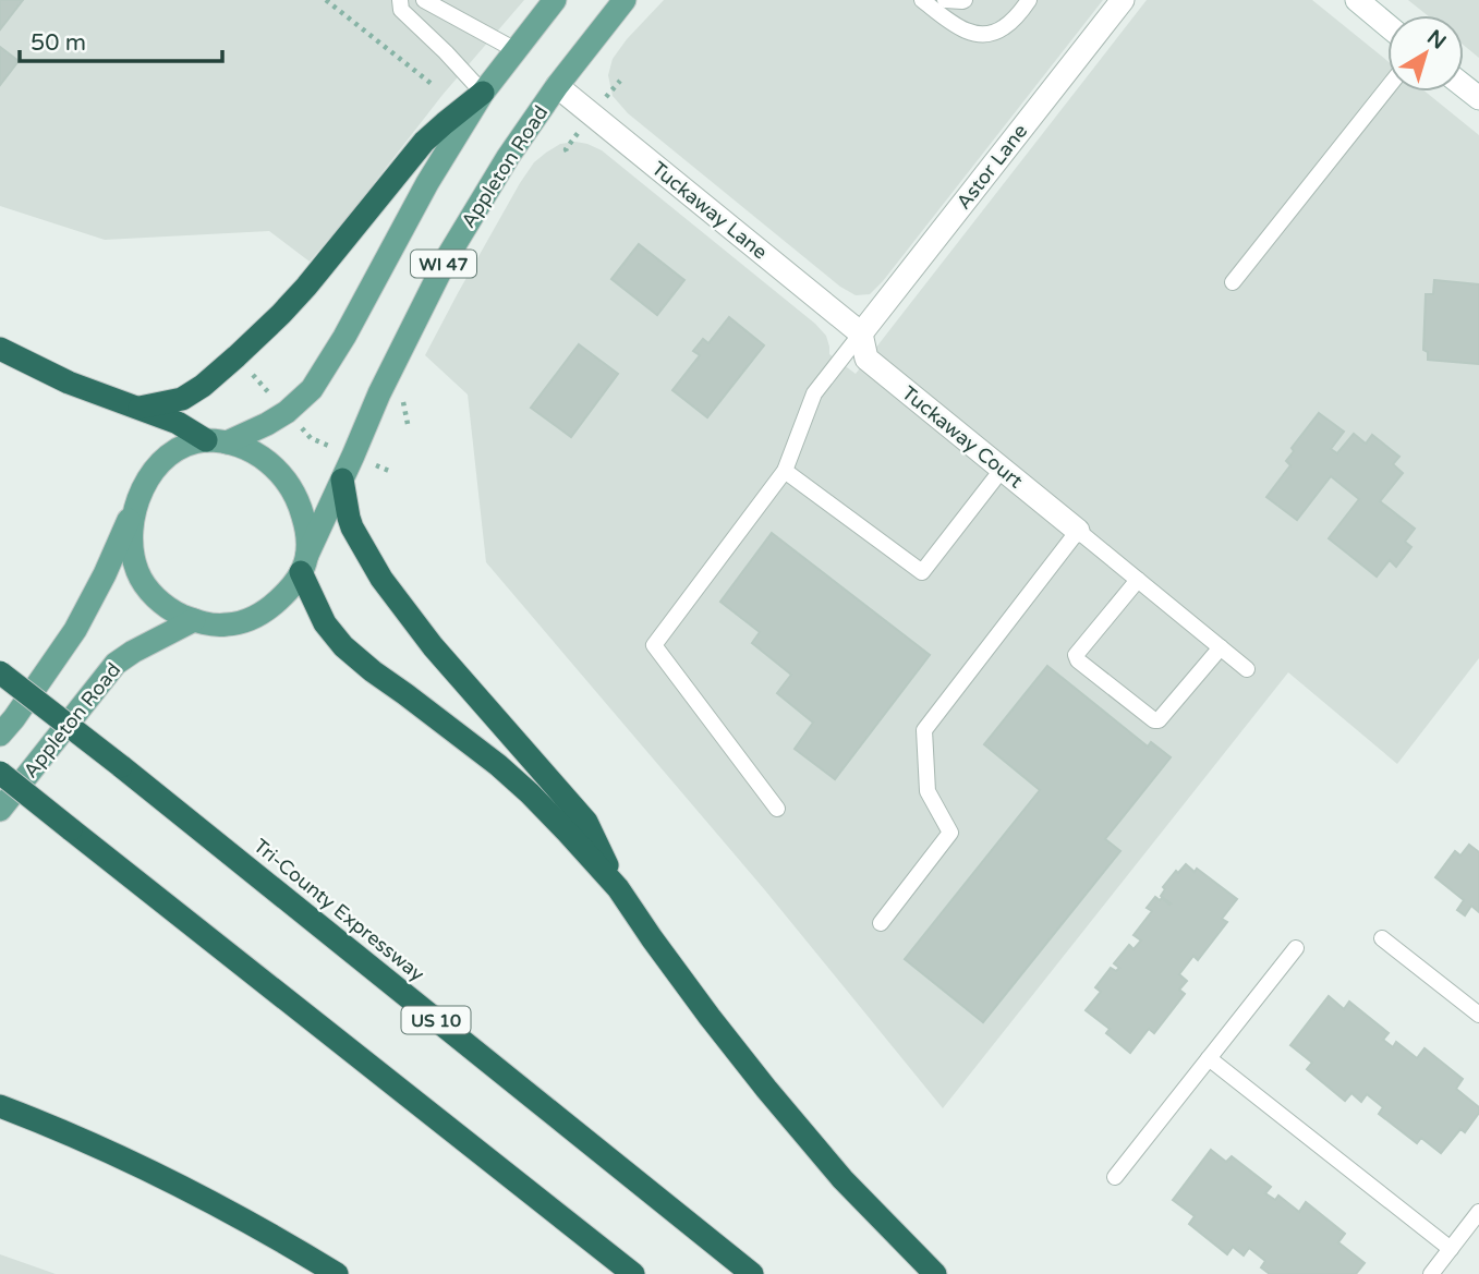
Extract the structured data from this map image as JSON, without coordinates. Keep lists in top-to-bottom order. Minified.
{"streets":{"highway":["Tri-County Expressway","US 10"],"main road":["Appleton Road","WI 47"],"street":["Astor Lane","Tuckaway Lane","Tuckaway Court"]},"crossings":[["Appleton Road","Tuckaway Lane"],["Astor Lane","Tuckaway Lane"],["Astor Lane","Tuckaway Court"],["Tuckaway Lane","Tuckaway Court"]],"scale_bar":"50 m","north":"top right"}
